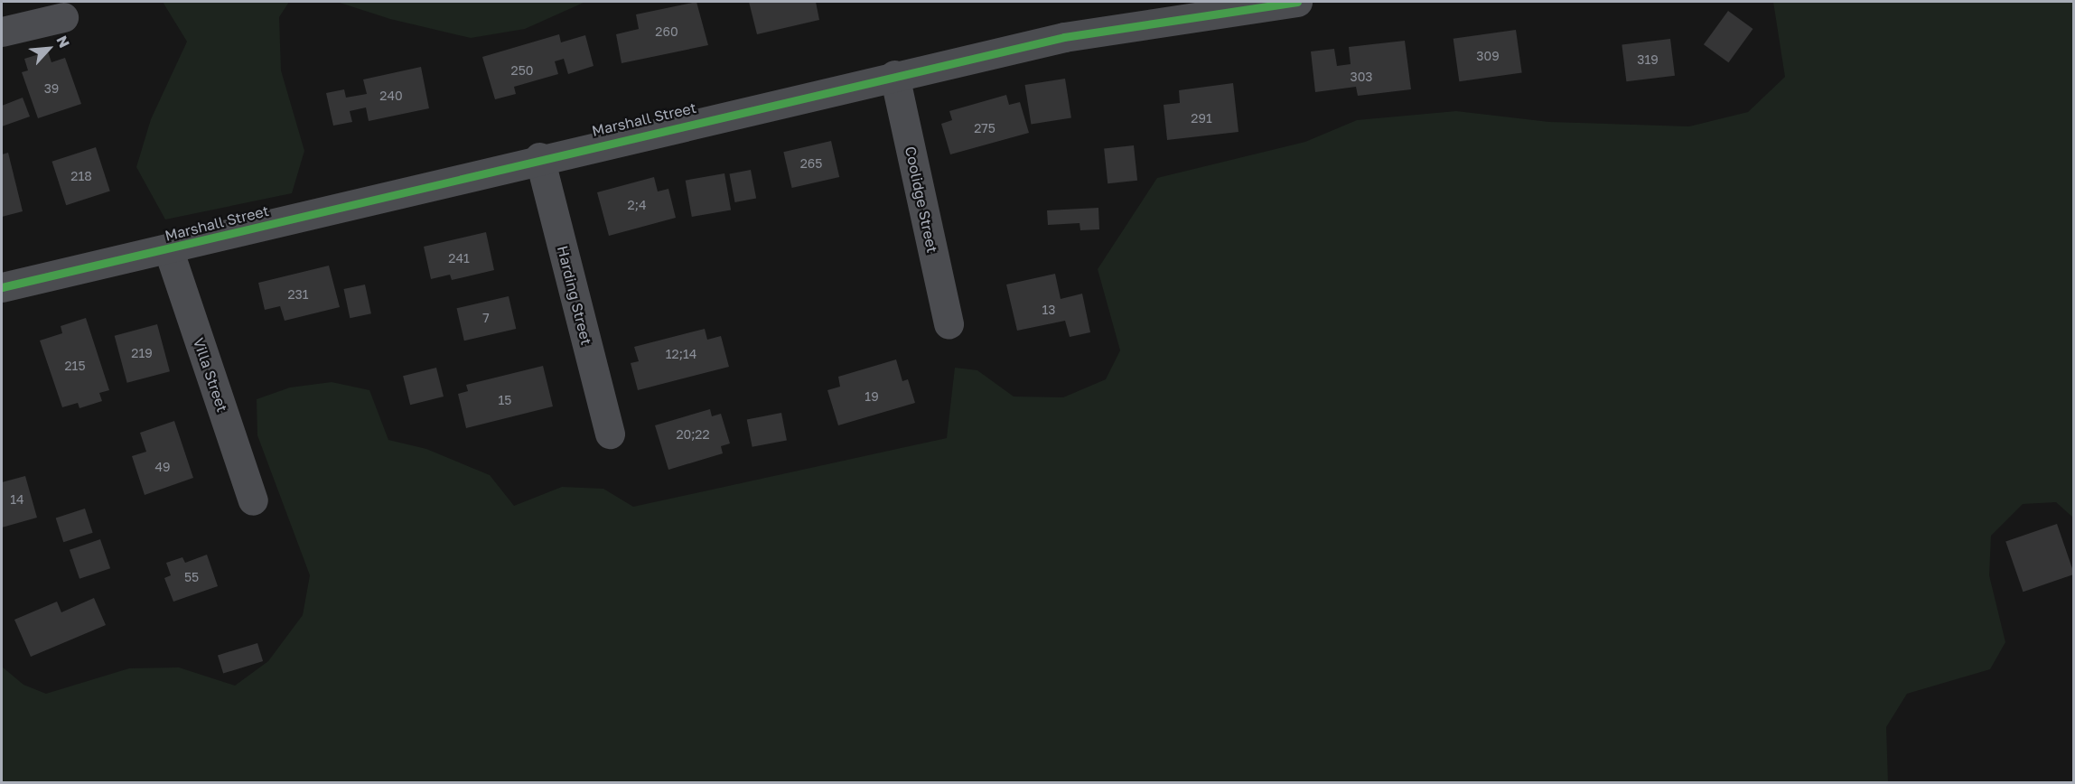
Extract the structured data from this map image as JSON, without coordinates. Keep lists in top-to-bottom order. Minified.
{"streets":{"street":["Marshall Street","Coolidge Street","Harding Street","Villa Street"]},"crossings":[["Marshall Street","Coolidge Street"],["Marshall Street","Harding Street"],["Marshall Street","Villa Street"]],"house_numbers":["260","309","319","250","303","39","240","291","275","265","218","2;4","241","231","13","7","219","12;14","215","19","15","20;22","49","14","55"],"north":"top right"}
